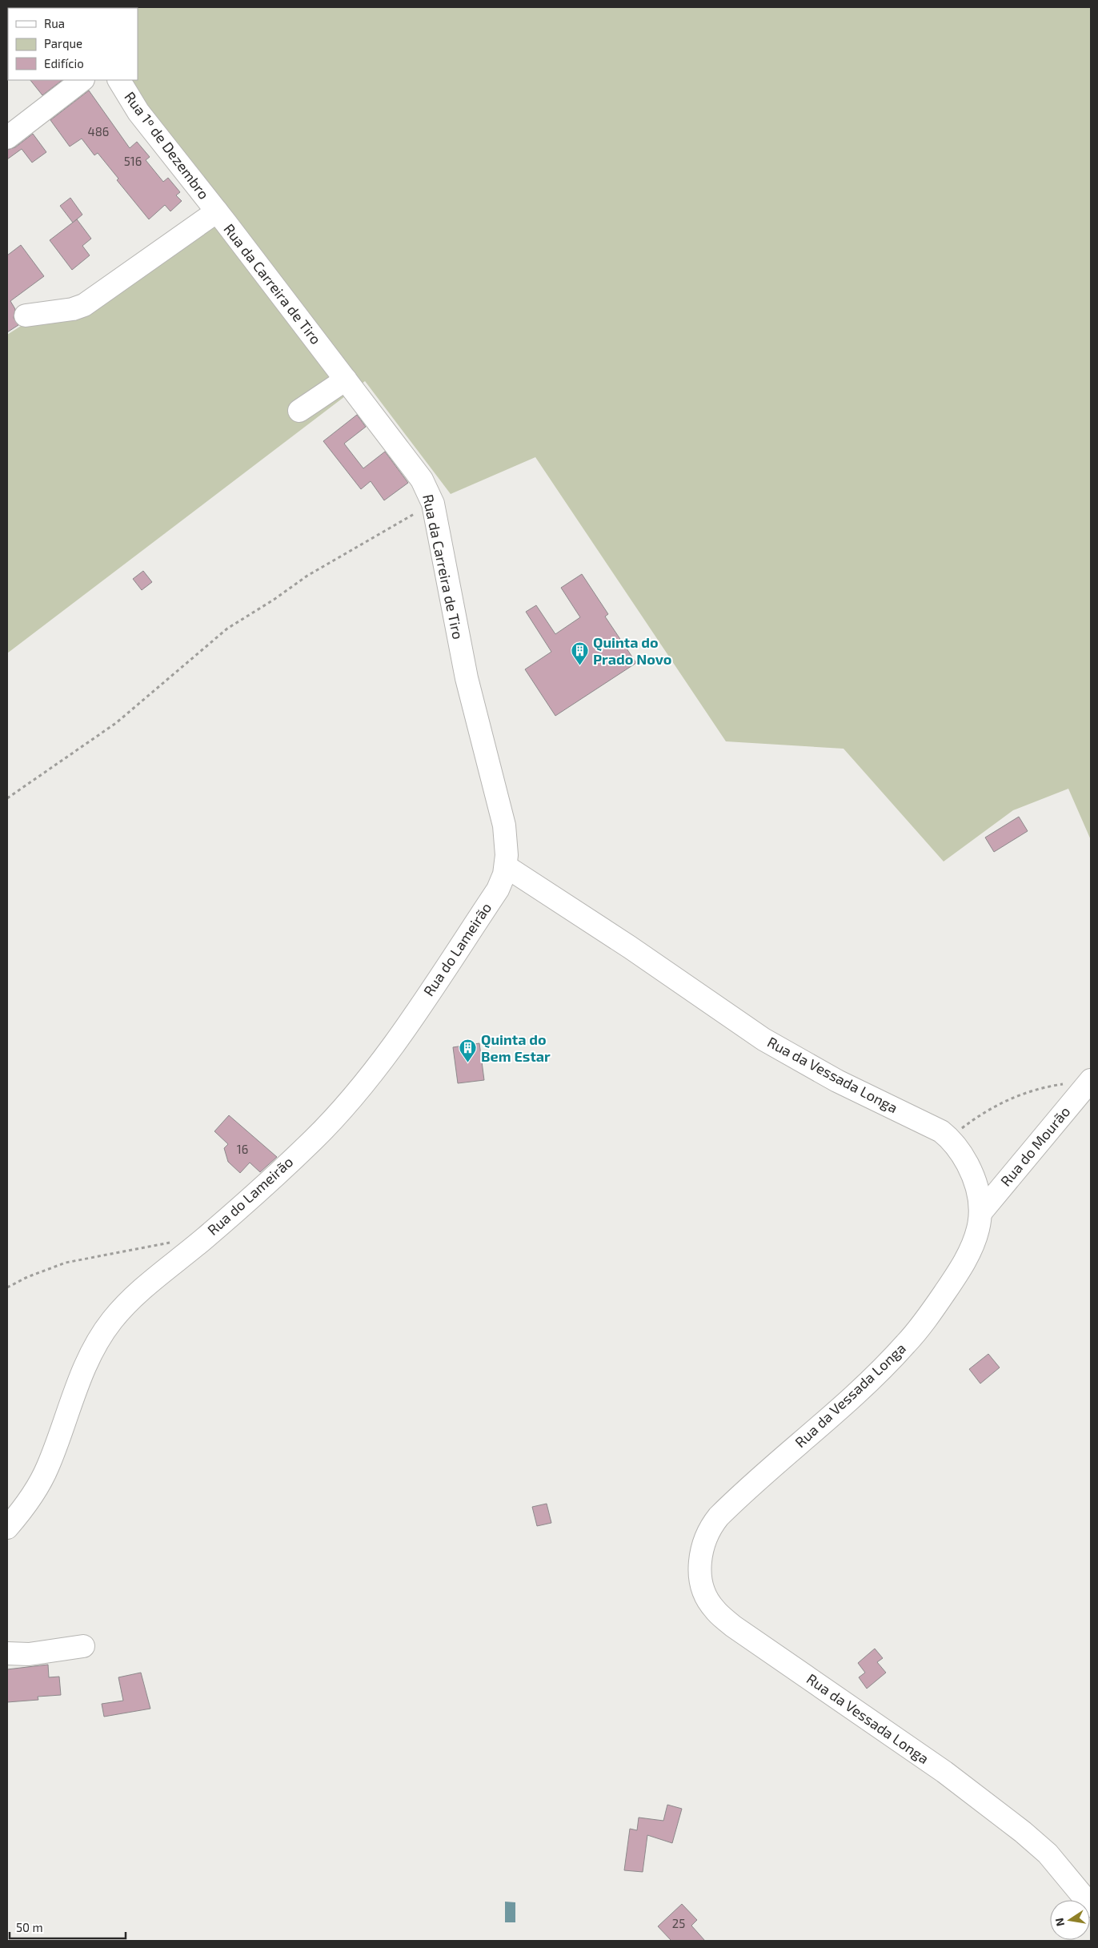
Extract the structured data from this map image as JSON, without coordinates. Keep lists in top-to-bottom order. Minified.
{"streets":{"street":["Rua 1º de Dezembro","Rua da Carreira de Tiro","Rua do Lameirão","Rua da Vessada Longa","Rua do Mourão"]},"crossings":[["Rua 1º de Dezembro","Rua da Carreira de Tiro"],["Rua da Carreira de Tiro","Rua do Lameirão"],["Rua da Carreira de Tiro","Rua da Vessada Longa"],["Rua do Lameirão","Rua da Vessada Longa"],["Rua da Vessada Longa","Rua do Mourão"]],"places":{"building":["Quinta do Prado Novo","Quinta do Bem Estar"]},"house_numbers":["486","516","16","25"],"legend":["Rua","Parque","Edifício"],"scale_bar":"50 m","north":"left"}
